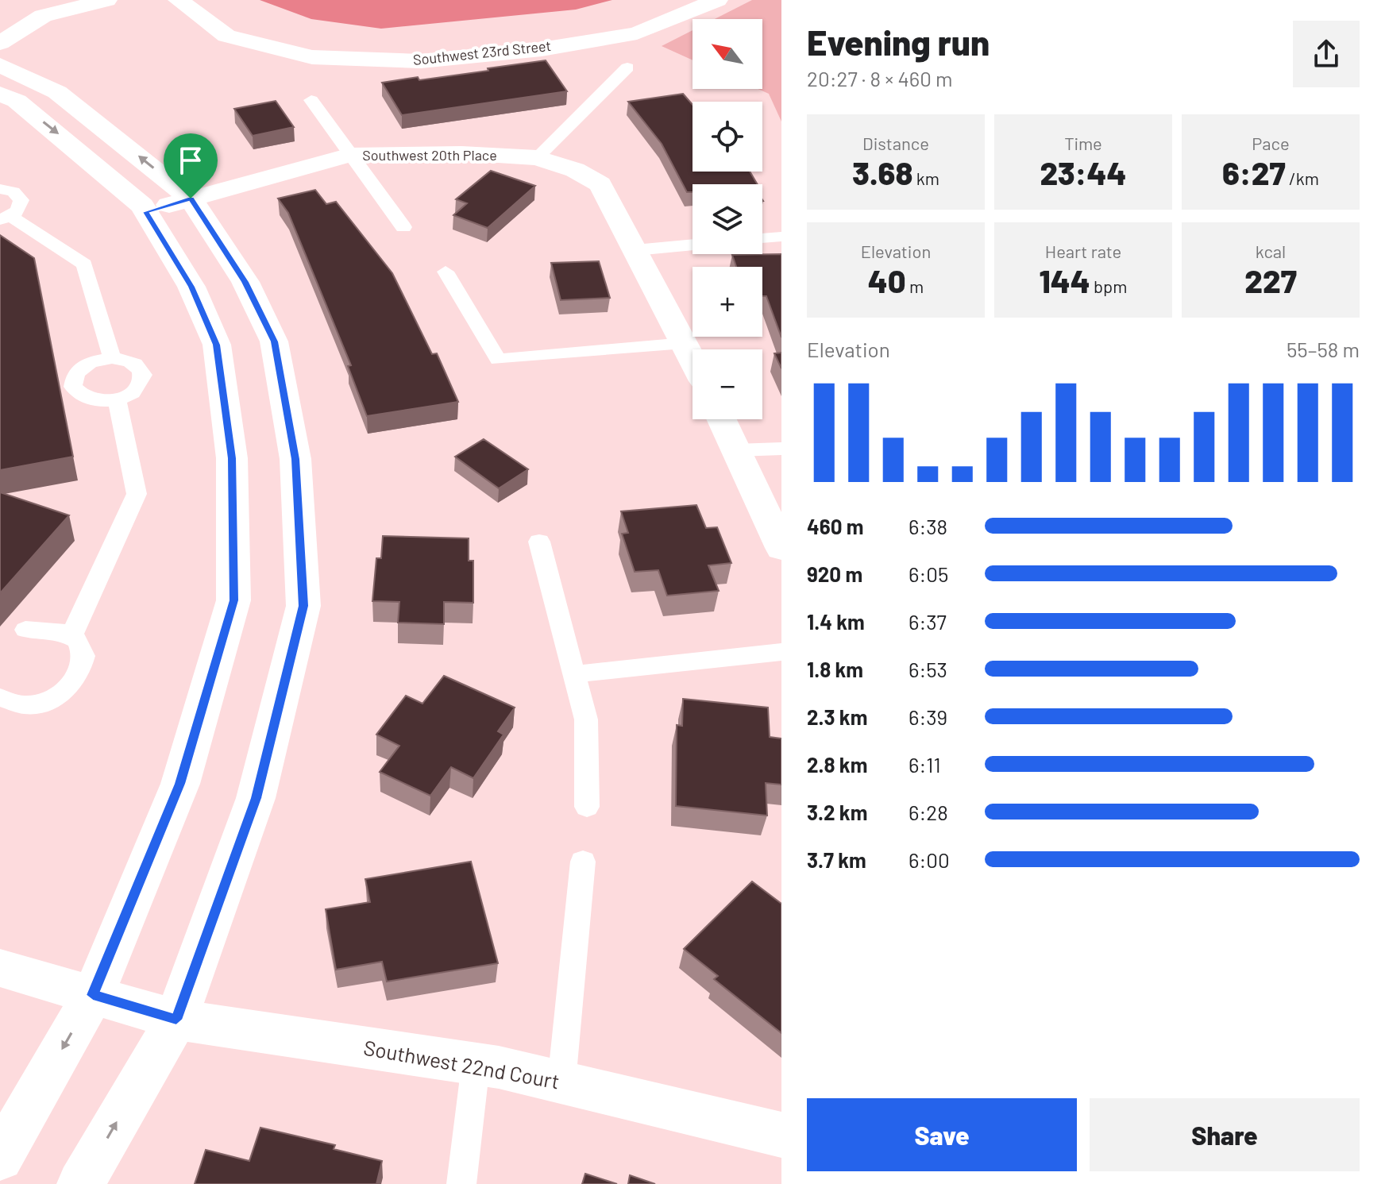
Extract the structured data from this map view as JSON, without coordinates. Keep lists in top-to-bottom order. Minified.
{"streets":{"street":["Southwest 23rd Street","Southwest 20th Place","Southwest 22nd Court"]},"north":"top left","page":{"heading":["Evening run","20:27 · 8 × 460 m"],"map_buttons":["+","−"],"stats":[["Distance","3.68 km"],["Time","23:44"],["Pace","6:27 /km"],["Elevation","40 m"],["Heart rate","144 bpm"],["kcal","227"]],"chart":["Elevation","55–58 m"],"list":[{"name":"460 m","note":"6:38"},{"name":"920 m","note":"6:05"},{"name":"1.4 km","note":"6:37"},{"name":"1.8 km","note":"6:53"},{"name":"2.3 km","note":"6:39"},{"name":"2.8 km","note":"6:11"},{"name":"3.2 km","note":"6:28"},{"name":"3.7 km","note":"6:00"}],"buttons":["Save","Share"]}}
